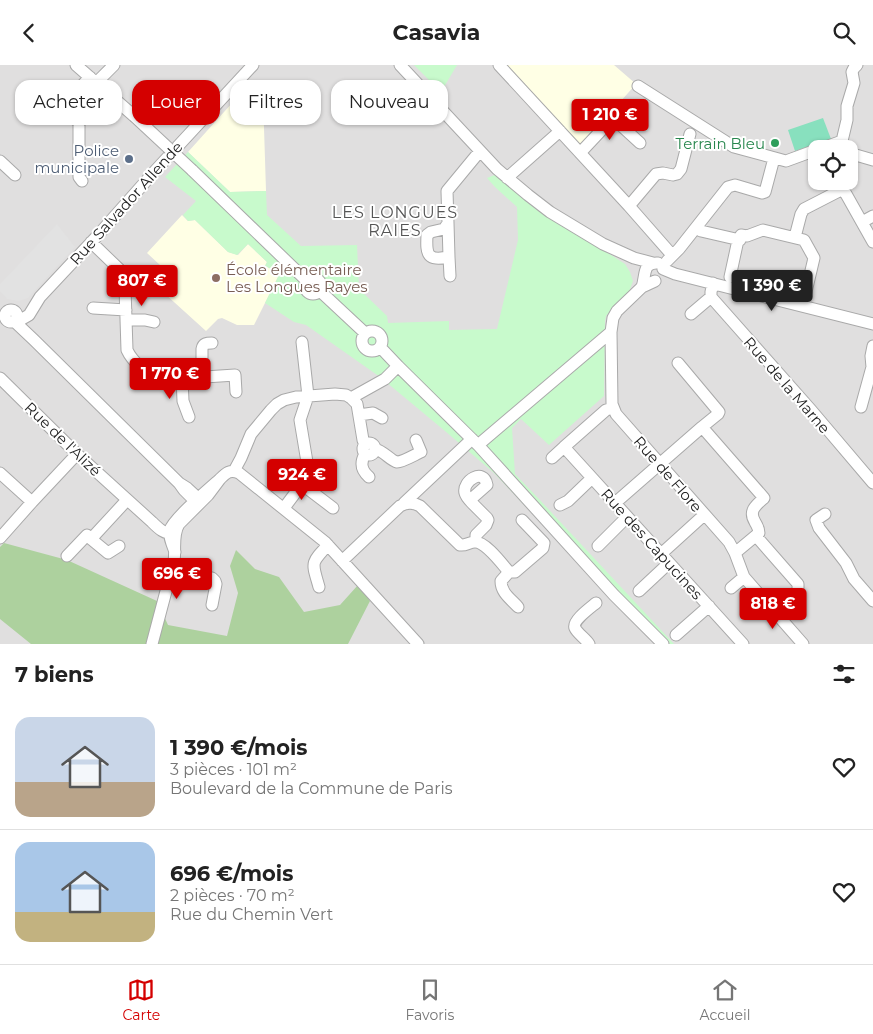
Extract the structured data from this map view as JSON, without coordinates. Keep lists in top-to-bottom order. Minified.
{"streets":{"street":["Rue Salvador Allende","Rue de la Marne","Rue de l'Alizé","Rue de Flore","Rue des Capucines"]},"districts":["LES LONGUES RAIES"],"places":["Terrain Bleu","Police municipale","École élémentaire Les Longues Rayes"],"page":{"header":"Casavia","chip":["Acheter","Louer","Filtres","Nouveau"],"price":["1 210 €","807 €","1 390 €","1 770 €","924 €","696 €","818 €"],"heading":"7 biens","list":[{"name":"1 390 €/mois","note":"3 pièces · 101 m² · Boulevard de la Commune de Paris"},{"name":"696 €/mois","note":"2 pièces · 70 m² · Rue du Chemin Vert"}],"tabs":["Carte","Favoris","Accueil"]}}
